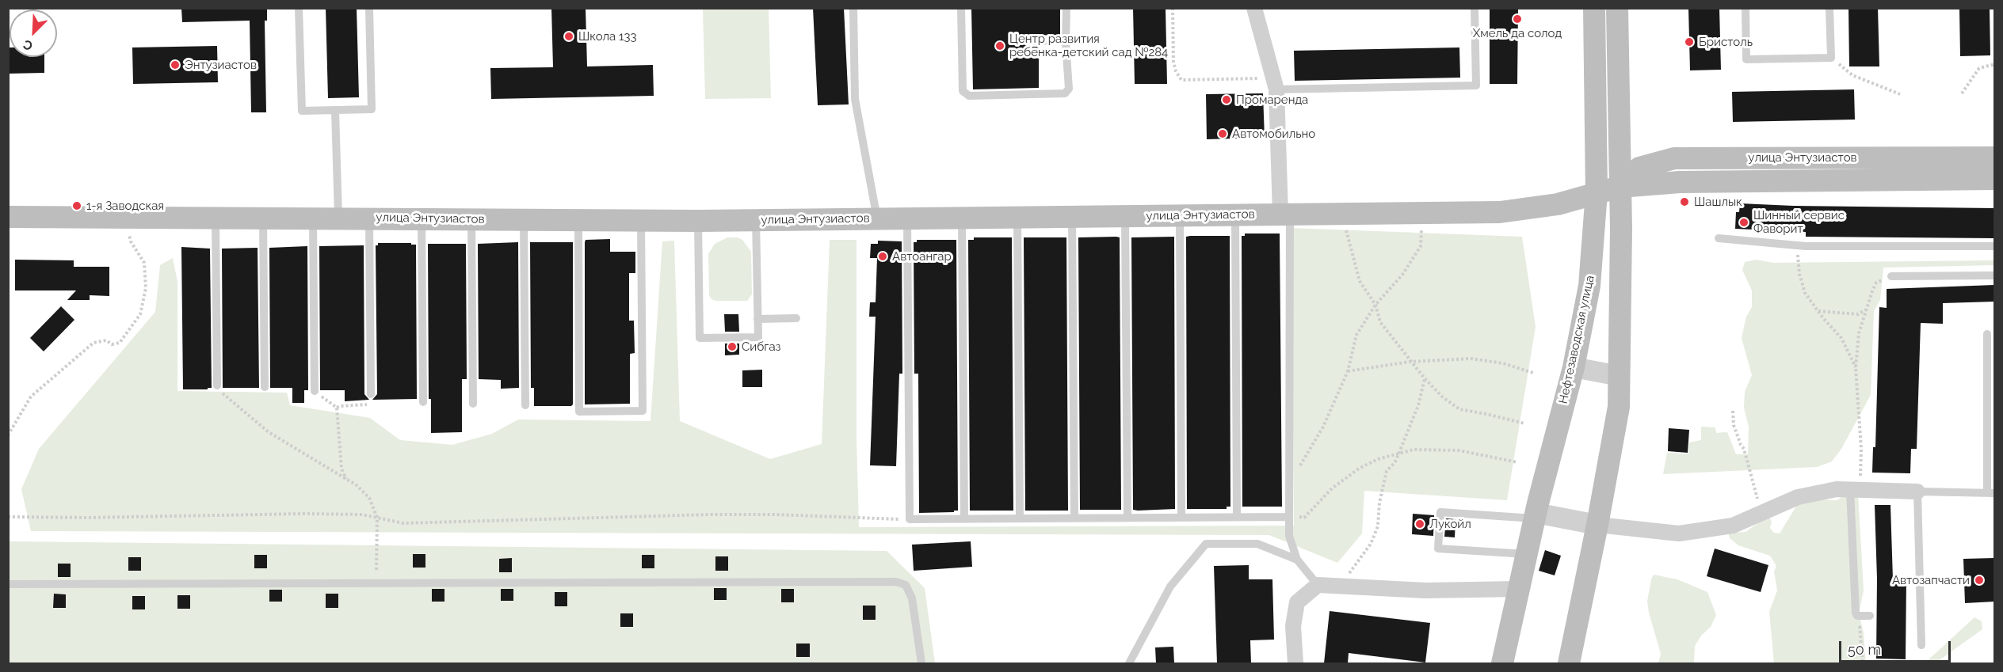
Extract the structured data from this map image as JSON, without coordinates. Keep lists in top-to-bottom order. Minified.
{"streets":{"main road":["улица Энтузиастов","Нефтезаводская улица"]},"crossings":[["улица Энтузиастов","Нефтезаводская улица"]],"places":["Хмель да солод","Школа 133","Бристоль","Центр развития ребенка-детский сад №284","Энтузиастов","Промаренда","Автомобильно","Шашлык","1-я Заводская","Шинный сервис Фаворит","Автоангар","Сибгаз","Лукойл","Автозапчасти"],"scale_bar":"50 m","north":"bottom left"}
